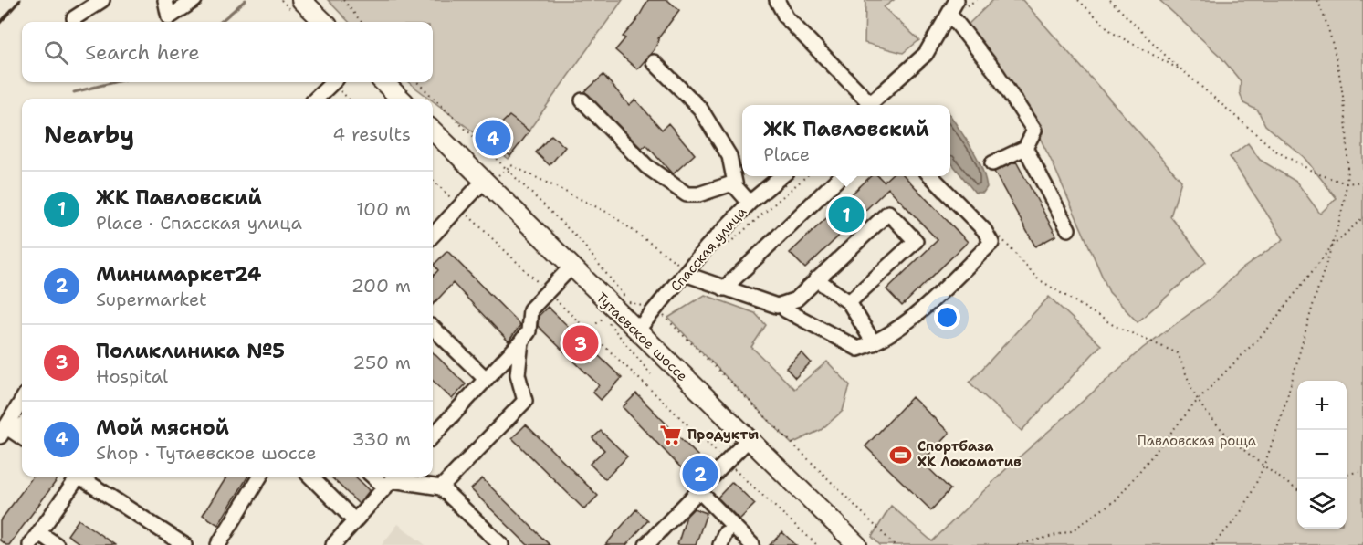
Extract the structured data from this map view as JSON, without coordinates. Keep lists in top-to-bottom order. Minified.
{"streets":{"main road":["Тутаевское шоссе"],"street":["Спасская улица"]},"crossings":[["Спасская улица","Тутаевское шоссе"]],"parks":["Павловская роща"],"places":{"supermarket":["Продукты"],"sports":["Спортбаза ХК Локомотив"]},"page":{"search":"Search here","heading":["Nearby","4 results"],"popup":["ЖК Павловский","Place"],"pins":["4","1","3","2"],"list":[{"mark":"1","name":"ЖК Павловский","note":"Place · Спасская улица","value":"100 m"},{"mark":"2","name":"Минимаркет24","note":"Supermarket","value":"200 m"},{"mark":"3","name":"Поликлиника №5","note":"Hospital","value":"250 m"},{"mark":"4","name":"Мой мясной","note":"Shop · Тутаевское шоссе","value":"330 m"}],"map_buttons":["+","−"]}}
